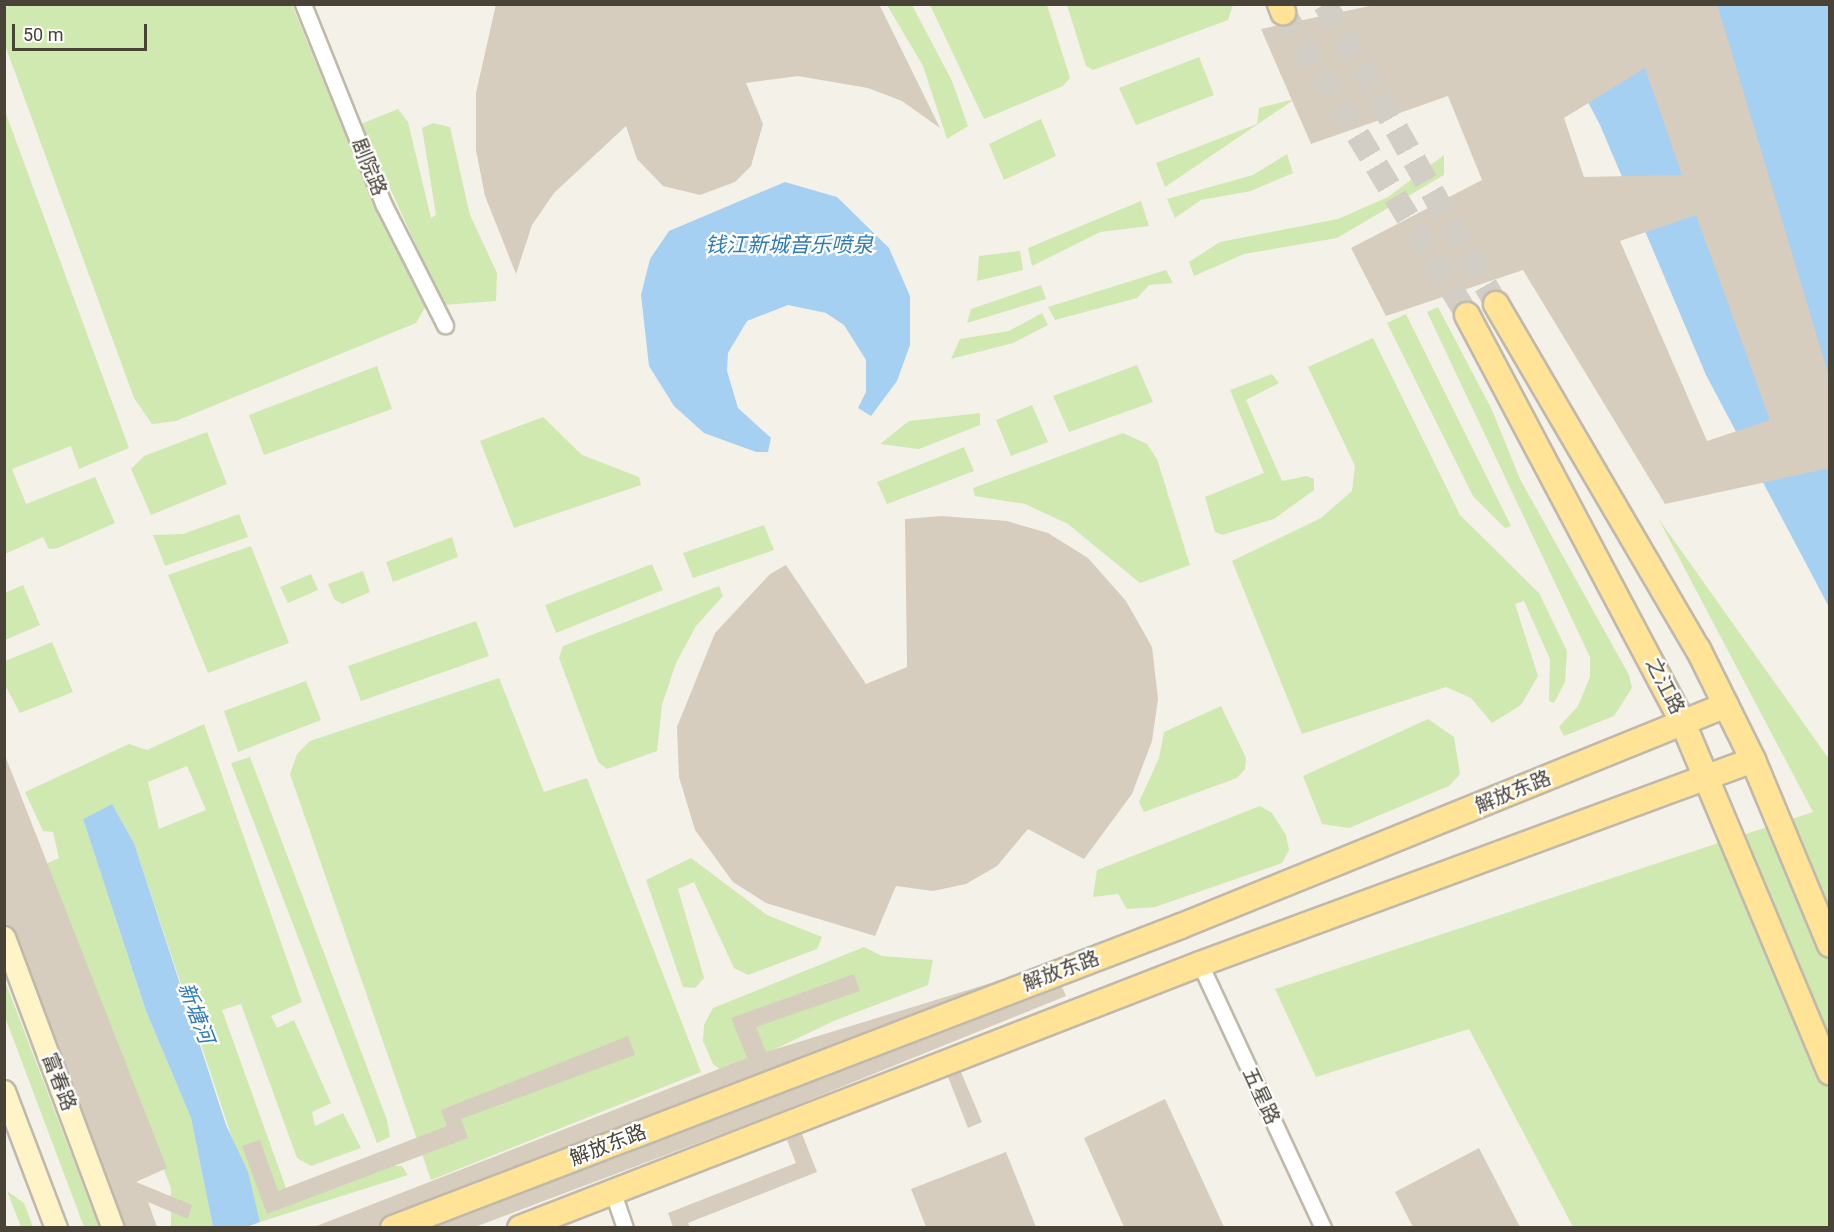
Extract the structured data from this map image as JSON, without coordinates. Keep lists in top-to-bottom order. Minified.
{"streets":{"main road":["之江路","解放东路","富春路"],"street":["剧院路","五星路"]},"crossings":[["之江路","解放东路"]],"water":["钱江新城音乐喷泉","新塘河"],"scale_bar":"50 m"}
